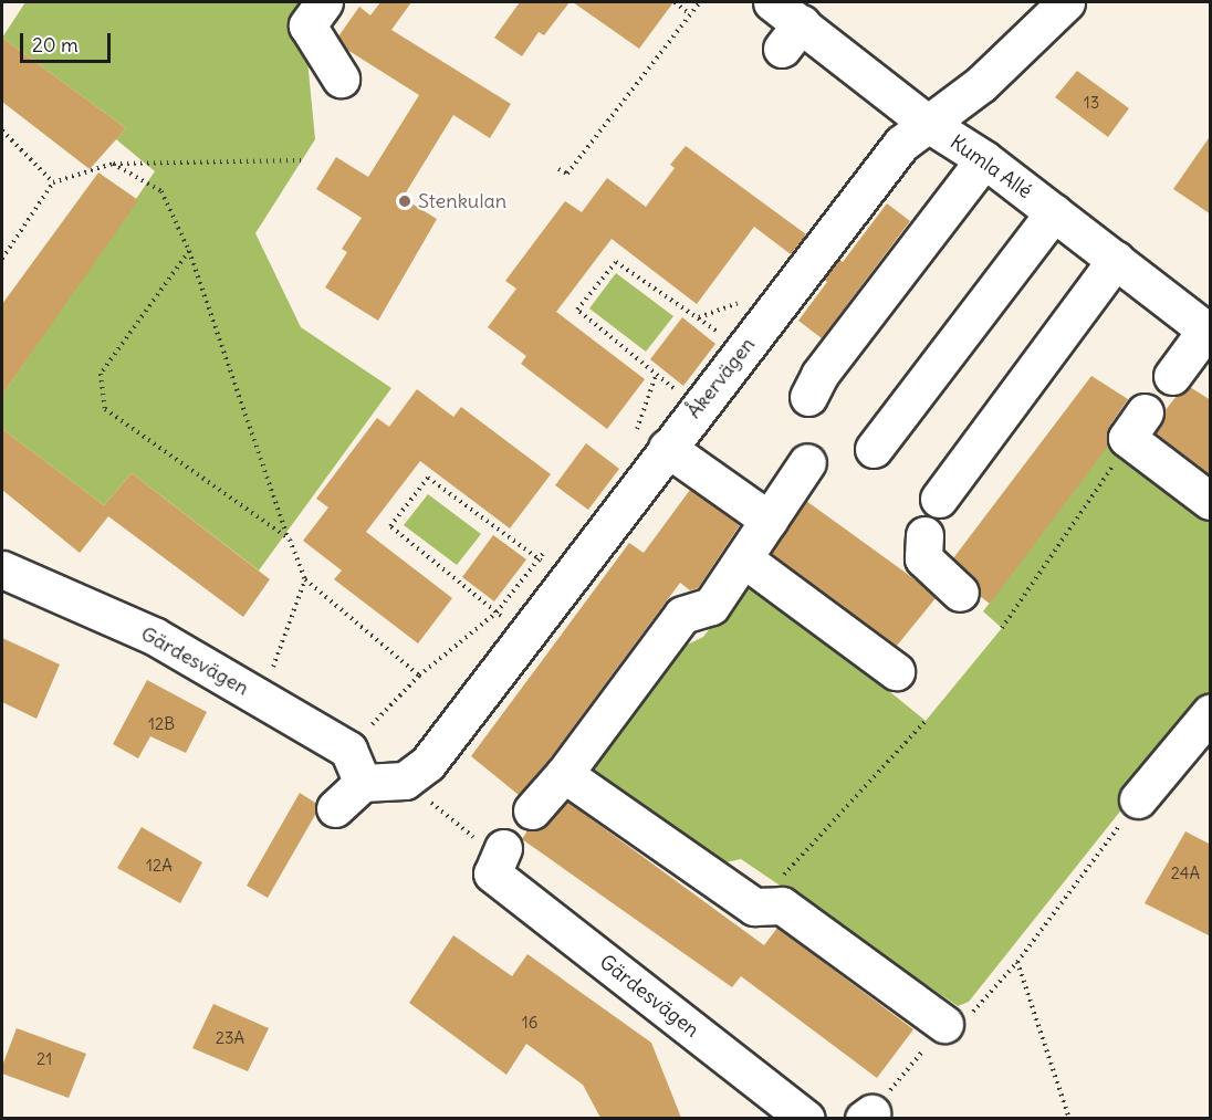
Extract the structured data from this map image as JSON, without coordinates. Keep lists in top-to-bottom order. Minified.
{"streets":{"street":["Kumla Allé","Åkervägen","Gärdesvägen"]},"crossings":[["Kumla Allé","Åkervägen"]],"places":["Stenkulan"],"house_numbers":["13","12B","12A","24A","16","23A","21"],"scale_bar":"20 m"}
